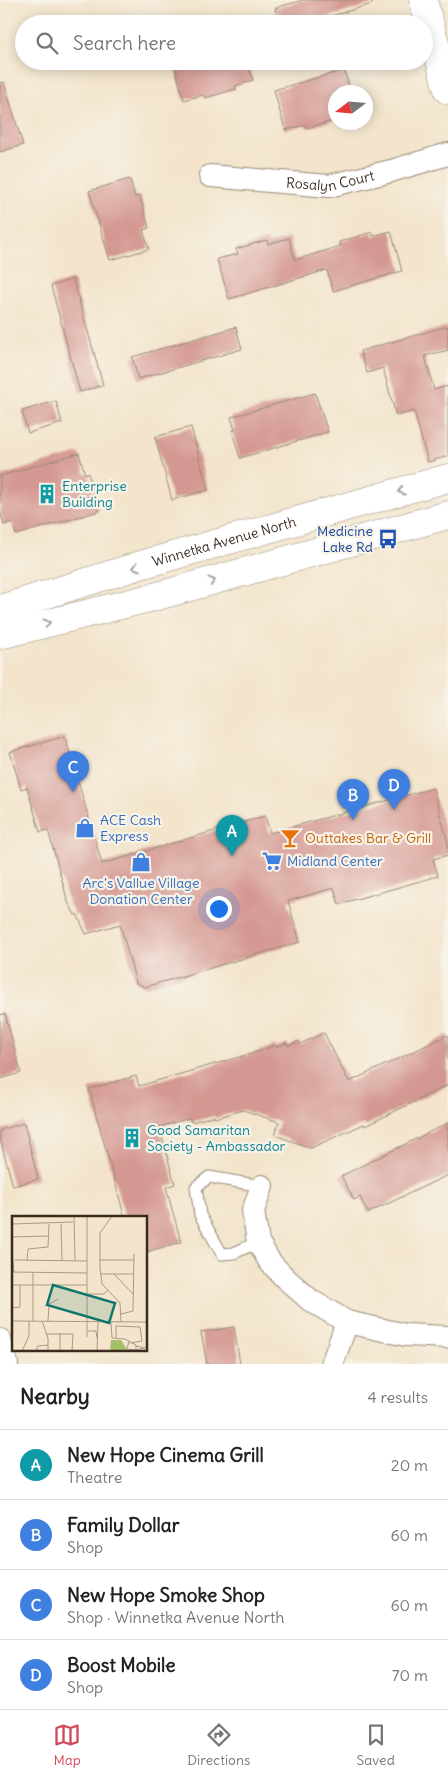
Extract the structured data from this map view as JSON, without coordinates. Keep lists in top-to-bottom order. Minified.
{"streets":{"main road":["Winnetka Avenue North"],"street":["Rosalyn Court"]},"places":{"building":["Enterprise Building","Good Samaritan Society - Ambassador"],"bus stop":["Medicine Lake Rd"],"shop":["ACE Cash Express","Arc's Vallue Village Donation Center"],"bar":["Outtakes Bar & Grill"],"supermarket":["Midland Center"]},"north":"left","page":{"search":"Search here","pins":["C","D","B","A"],"heading":["Nearby","4 results"],"list":[{"mark":"A","name":"New Hope Cinema Grill","note":"Theatre","value":"20 m"},{"mark":"B","name":"Family Dollar","note":"Shop","value":"60 m"},{"mark":"C","name":"New Hope Smoke Shop","note":"Shop · Winnetka Avenue North","value":"60 m"},{"mark":"D","name":"Boost Mobile","note":"Shop","value":"70 m"}],"nav":["Map","Directions","Saved"]}}
